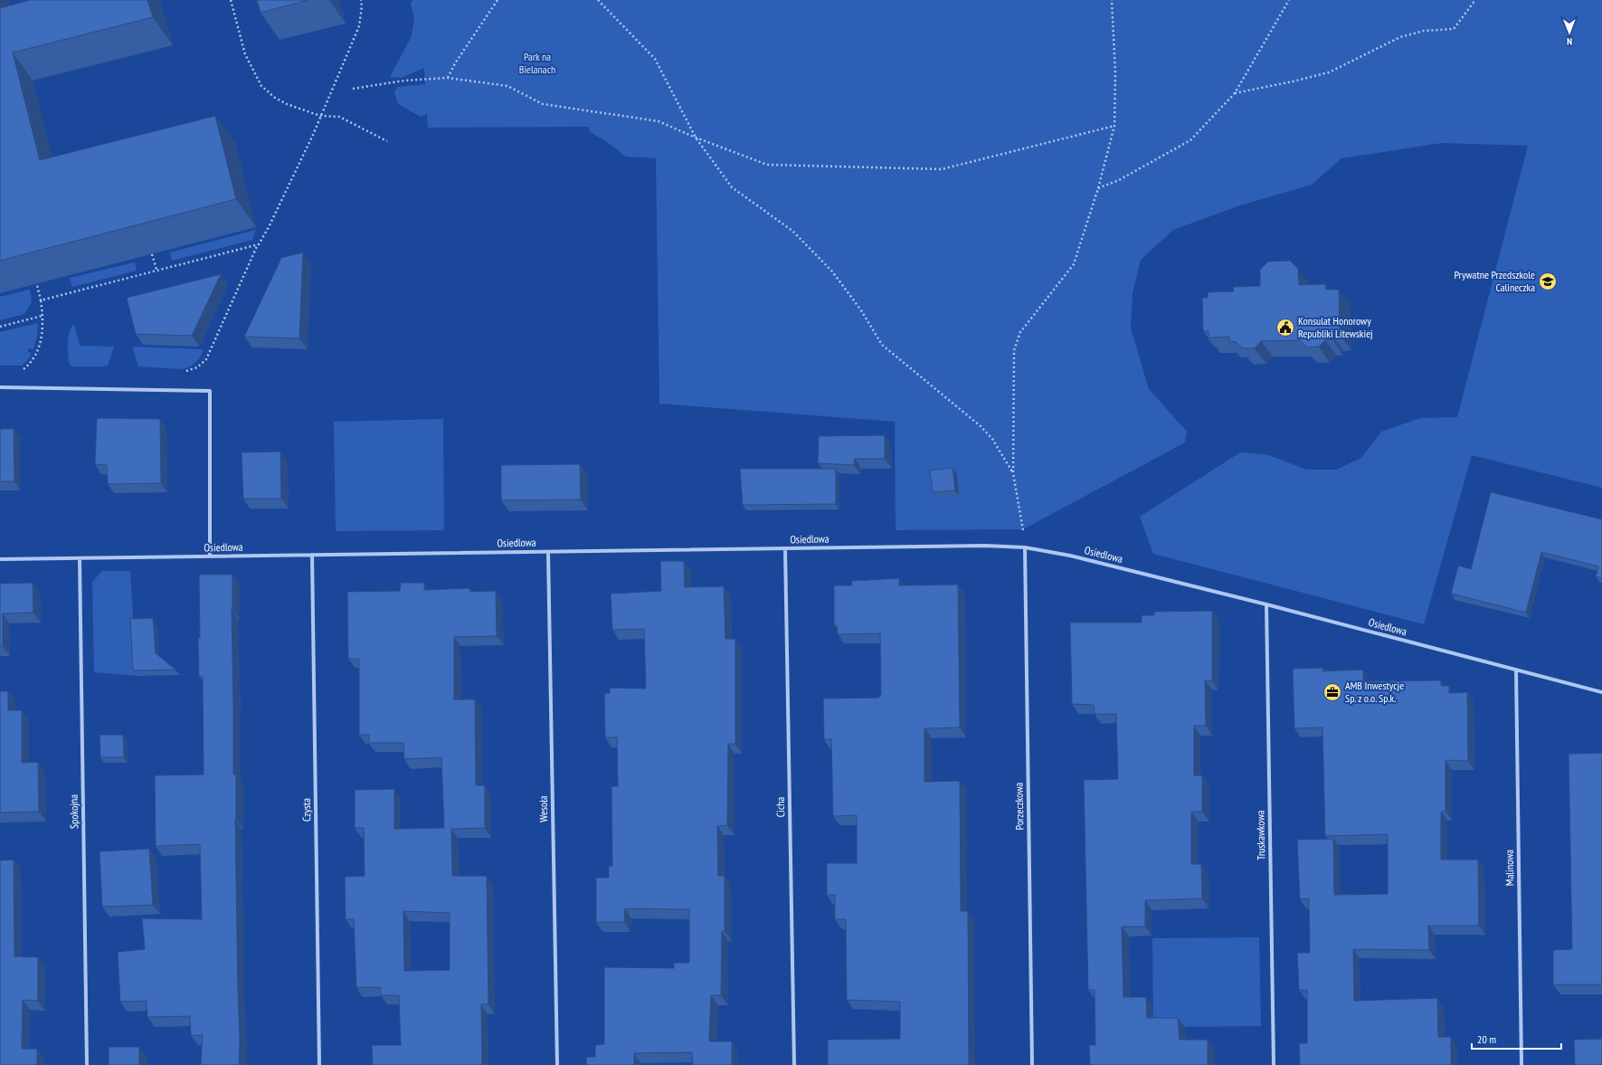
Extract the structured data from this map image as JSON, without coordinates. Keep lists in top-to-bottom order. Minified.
{"streets":{"street":["Osiedlowa","Porzeczkowa","Cicha","Wesoła","Czysta","Spokojna","Truskawkowa","Malinowa"]},"crossings":[["Osiedlowa","Porzeczkowa"],["Osiedlowa","Cicha"],["Osiedlowa","Wesoła"],["Osiedlowa","Czysta"],["Osiedlowa","Spokojna"],["Osiedlowa","Truskawkowa"],["Osiedlowa","Malinowa"]],"parks":["Park na Bielanach"],"places":{"school or university":["Prywatne Przedszkole Calineczka"],"public building":["Konsulat Honorowy Republiki Litewskiej"],"office":["AMB Inwestycje Sp. z o.o. Sp.k."]},"scale_bar":"20 m","north":"bottom"}
